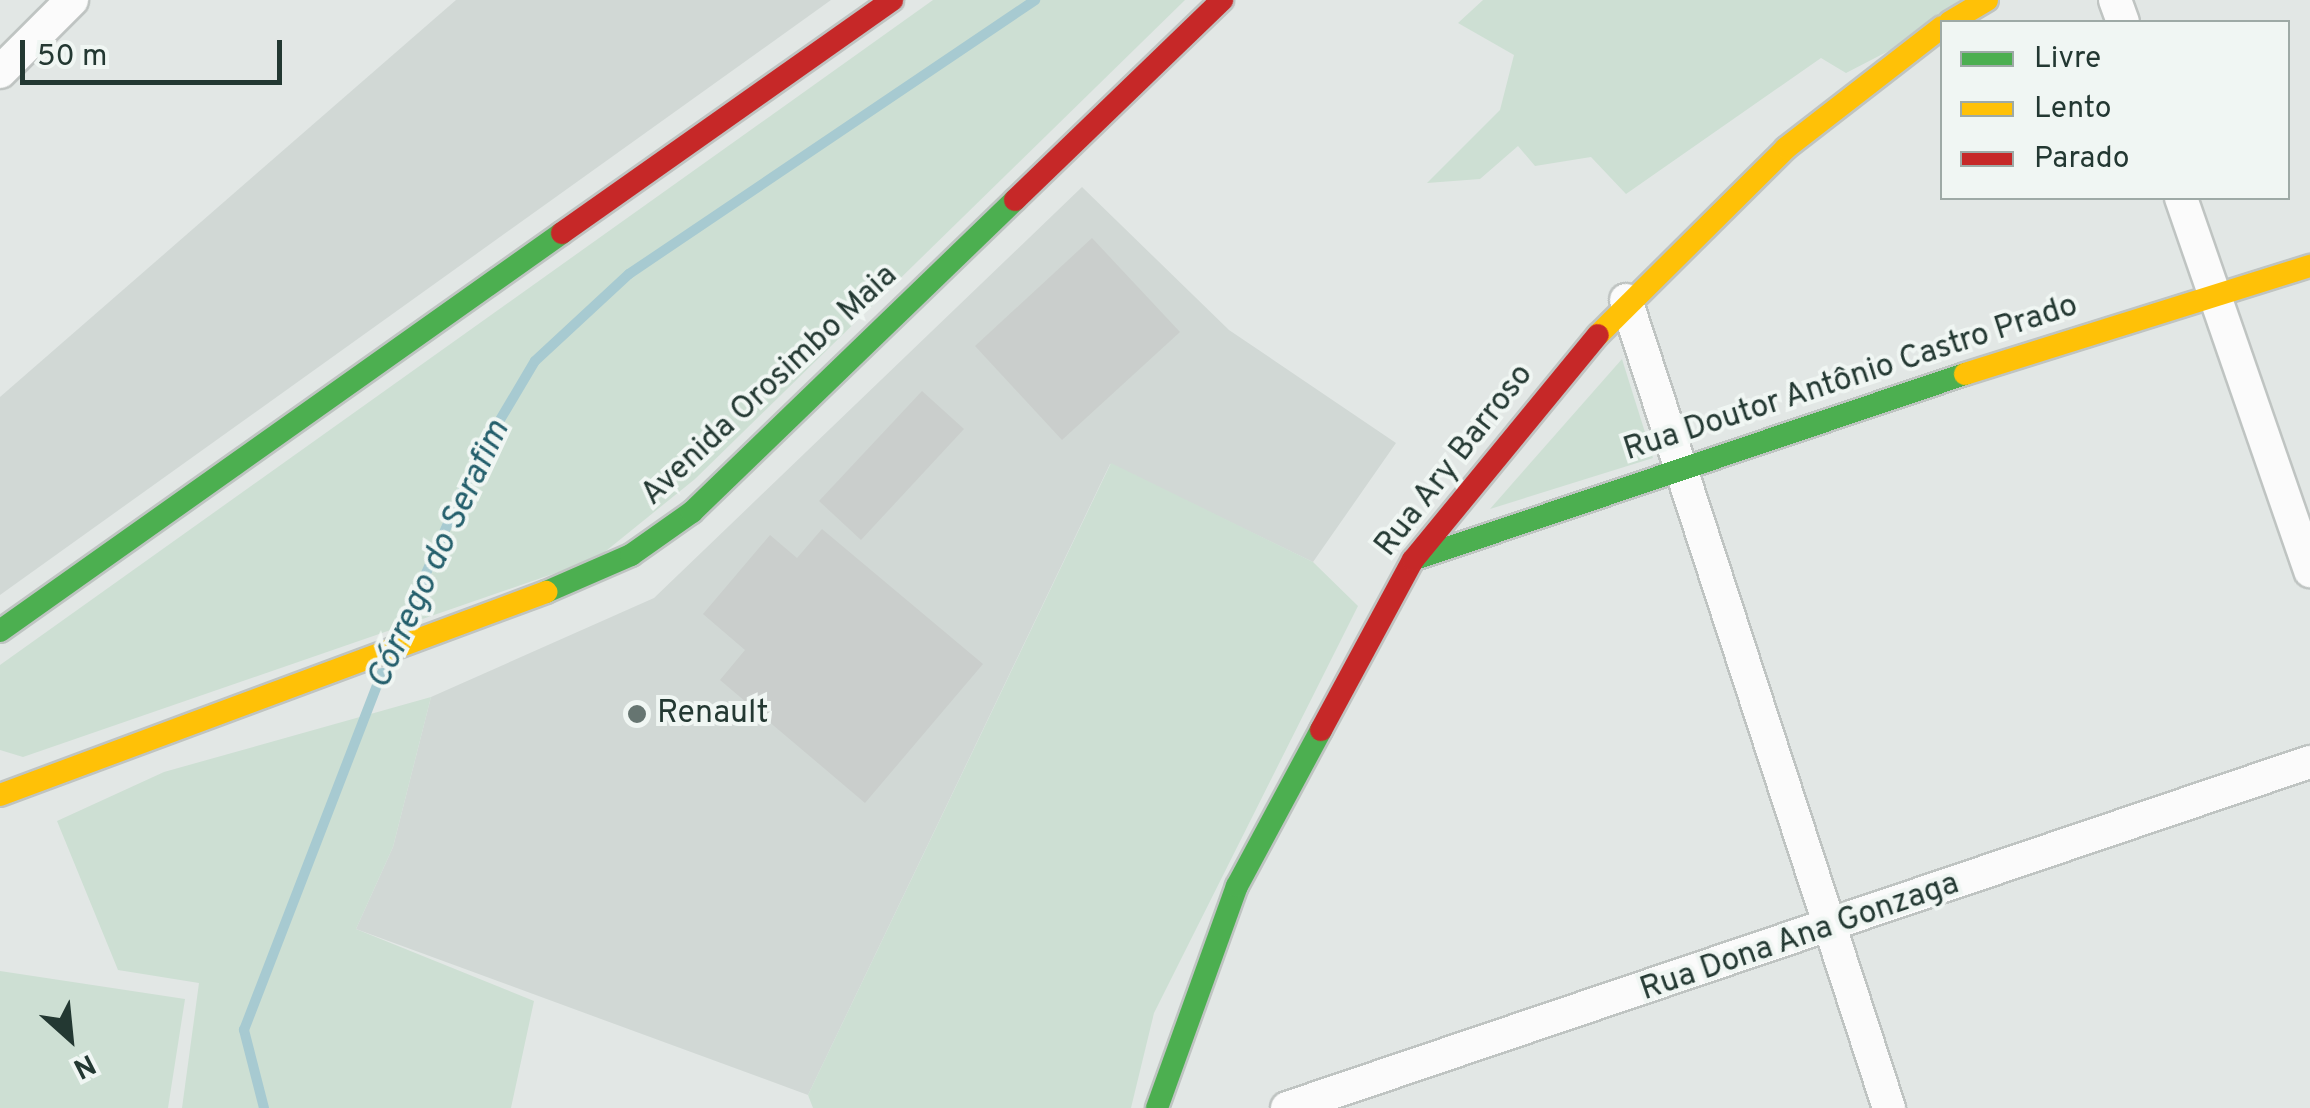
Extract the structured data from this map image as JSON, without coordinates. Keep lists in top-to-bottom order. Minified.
{"streets":{"main road":["Rua Doutor Antônio Castro Prado","Avenida Orosimbo Maia","Rua Ary Barroso"],"street":["Rua Dona Ana Gonzaga"]},"crossings":[["Rua Doutor Antônio Castro Prado","Rua Ary Barroso"]],"water":["Córrego do Serafim"],"places":["Renault"],"legend":["Livre","Lento","Parado"],"scale_bar":"50 m","north":"bottom right"}
